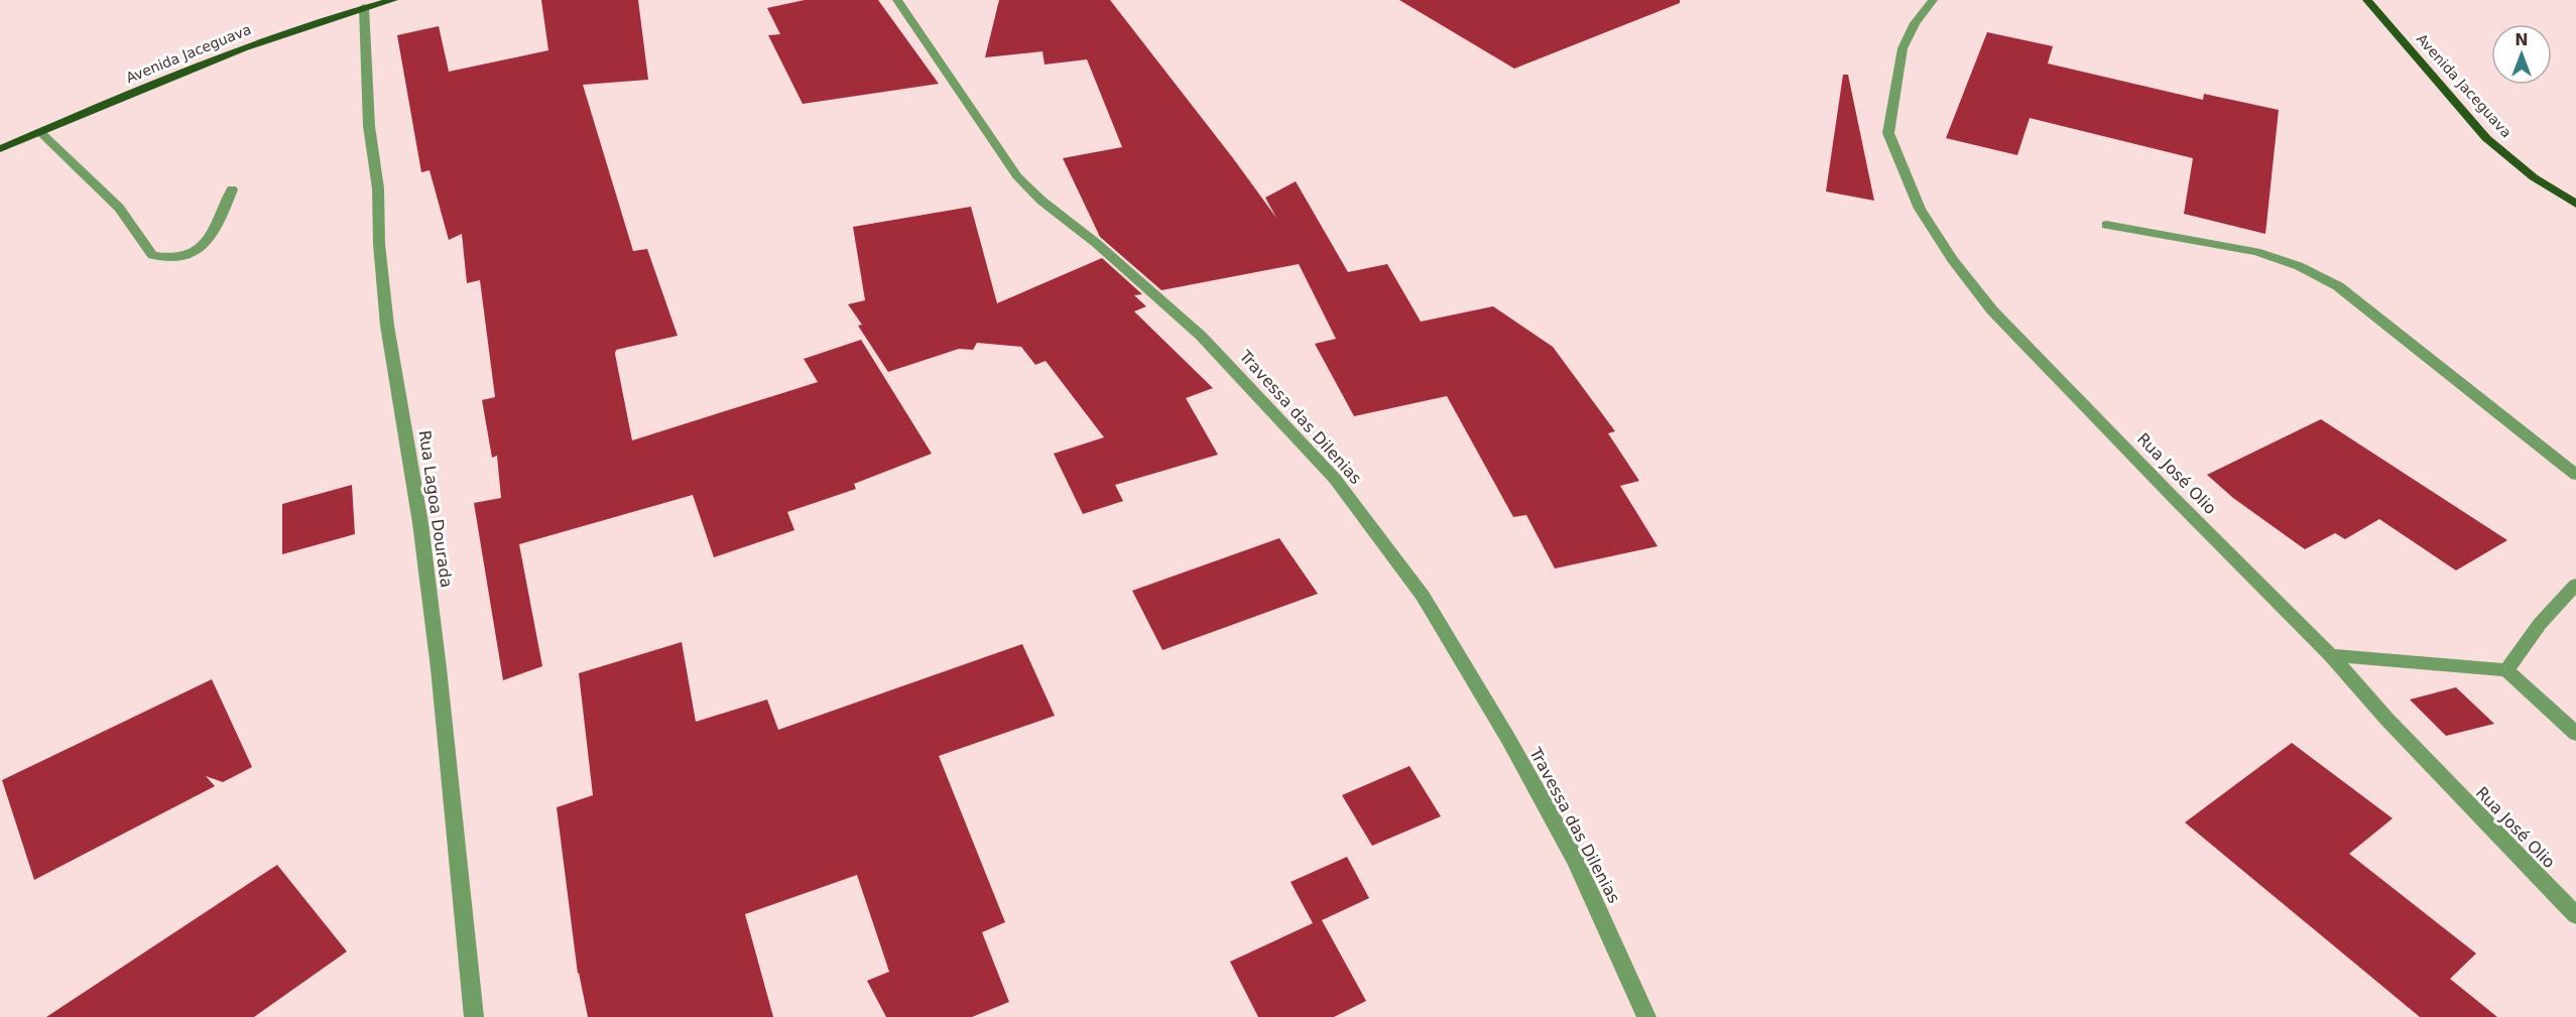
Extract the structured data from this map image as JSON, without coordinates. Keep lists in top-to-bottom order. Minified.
{"streets":{"main road":["Avenida Jaceguava"],"street":["Travessa das Dilenias","Rua José Olio","Rua Lagoa Dourada"]},"crossings":[["Avenida Jaceguava","Rua Lagoa Dourada"]],"north":"top"}
